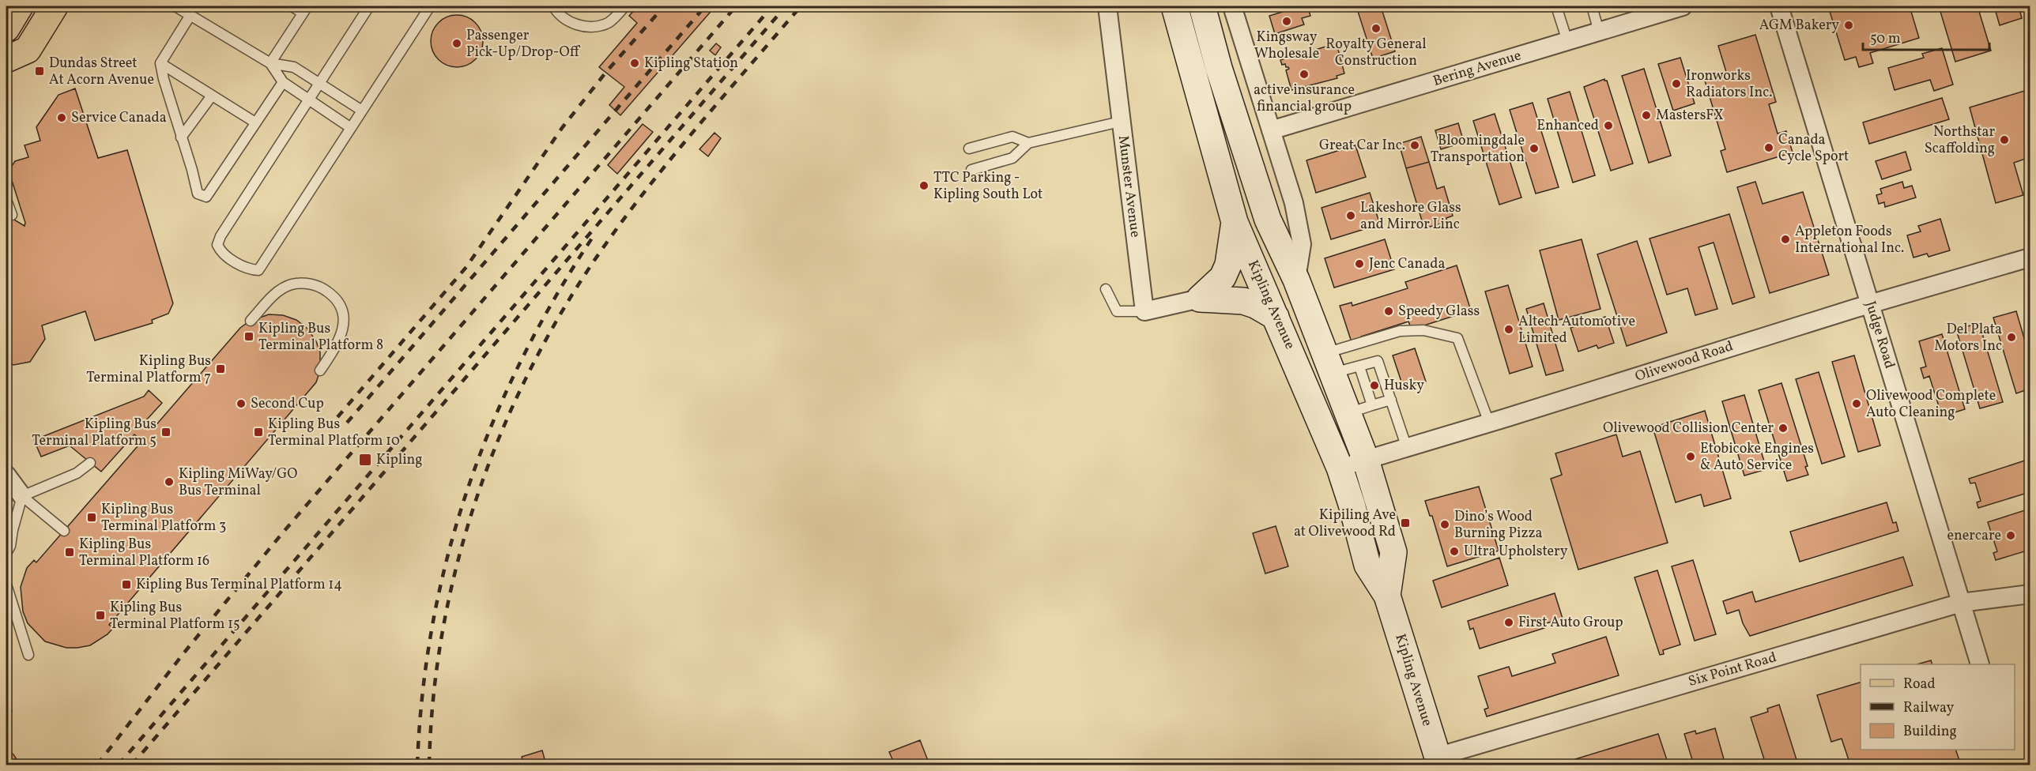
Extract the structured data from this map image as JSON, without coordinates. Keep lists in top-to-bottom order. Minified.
{"streets":{"main road":["Kipling Avenue"],"street":["Bering Avenue","Munster Avenue","Judge Road","Olivewood Road","Six Point Road"]},"crossings":[["Bering Avenue","Kipling Avenue"],["Kipling Avenue","Olivewood Road"],["Kipling Avenue","Six Point Road"],["Judge Road","Olivewood Road"],["Judge Road","Six Point Road"]],"places":{"other":["Kingsway Wholesale","AGM Bakery","Royalty General Construction","Passenger Pick-Up/Drop-Off","Kipling Station","active insurance financial group","Ironworks Radiators Inc.","MastersFX","Service Canada","Enhanced","Northstar Scaffolding","Great Car Inc.","Canada Cycle Sport","Bloomingdale Transportation","TTC Parking - Kipling South Lot","Lakeshore Glass and Mirror Linc","Appleton Foods International Inc.","Jenc Canada","Speedy Glass","Altech Automotive Limited","Del Plata Motors Inc","Husky","Second Cup","Olivewood Complete Auto Cleaning","Olivewood Collision Center","Etobicoke Engines & Auto Service","Kipling MiWay/GO Bus Terminal","Dino’s Wood Burning Pizza","enercare","Ultra Upholstery","First Auto Group"],"transit":["Dundas Street At Acorn Avenue","Kipling Bus Terminal Platform 8","Kipling Bus Terminal Platform 7","Kipling Bus Terminal Platform 5","Kipling Bus Terminal Platform 10","Kipling","Kipling Bus Terminal Platform 3","Kipiling Ave at Olivewood Rd","Kipling Bus Terminal Platform 16","Kipling Bus Terminal Platform 14","Kipling Bus Terminal Platform 15"]},"legend":["Road","Railway","Building"],"scale_bar":"50 m"}
